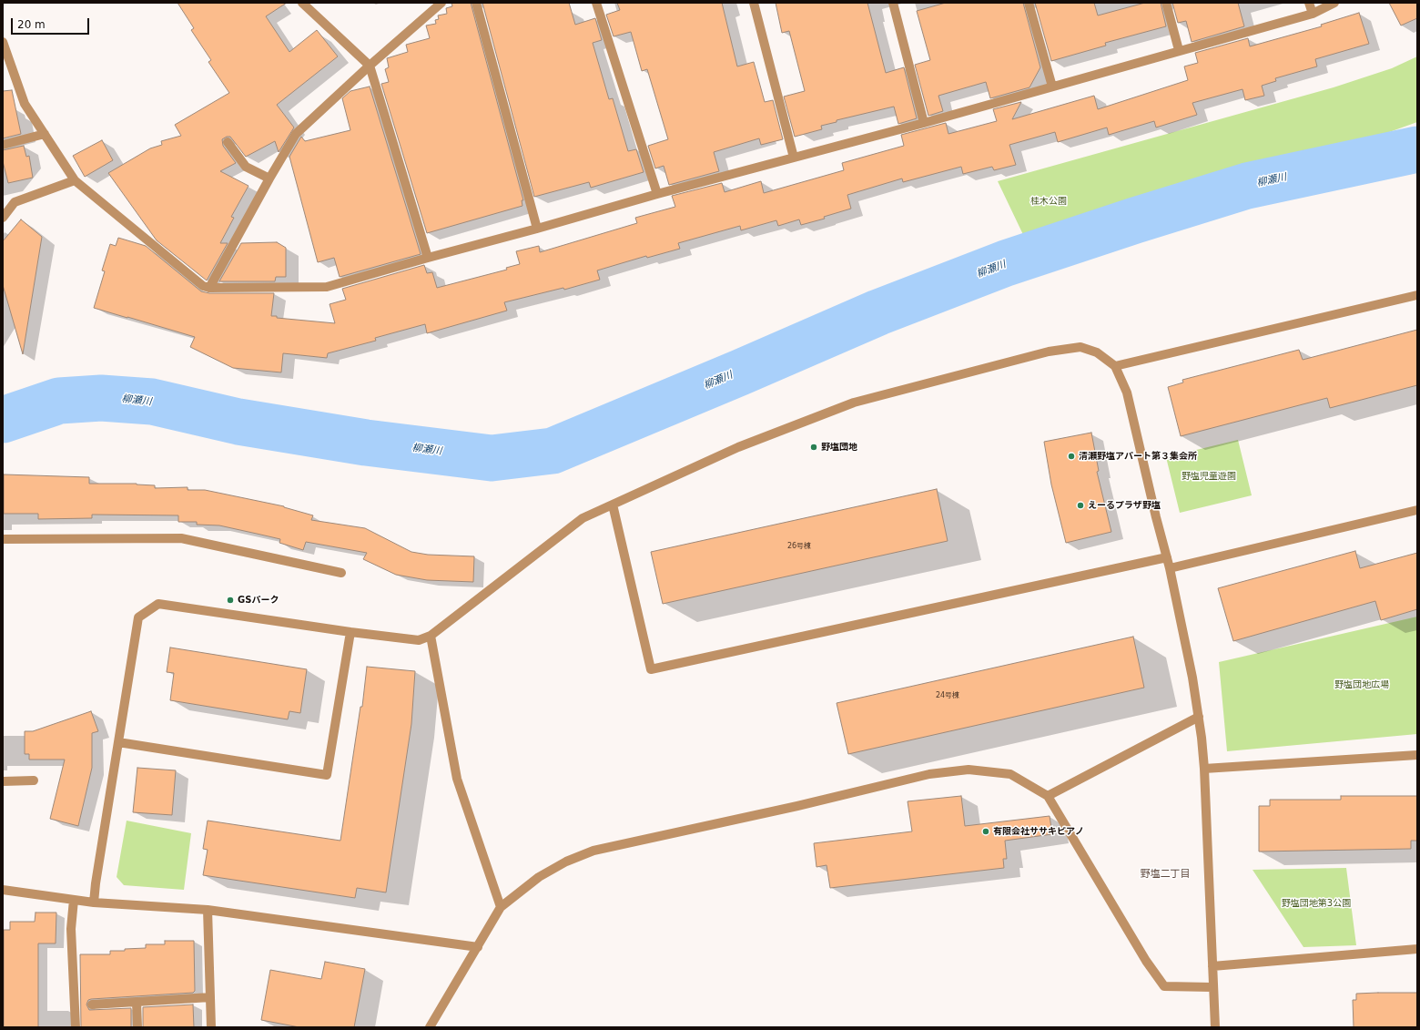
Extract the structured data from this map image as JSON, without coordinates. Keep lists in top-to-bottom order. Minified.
{"districts":["野塩二丁目"],"water":["柳瀬川"],"parks":["桂木公園","野塩児童遊園","野塩団地広場","野塩団地第3公園"],"places":["野塩団地","清瀬野塩アパート第３集会所","えーるプラザ野塩","GSパーク","有限会社ササキピアノ"],"house_numbers":["26号棟","24号棟"],"scale_bar":"20 m"}
